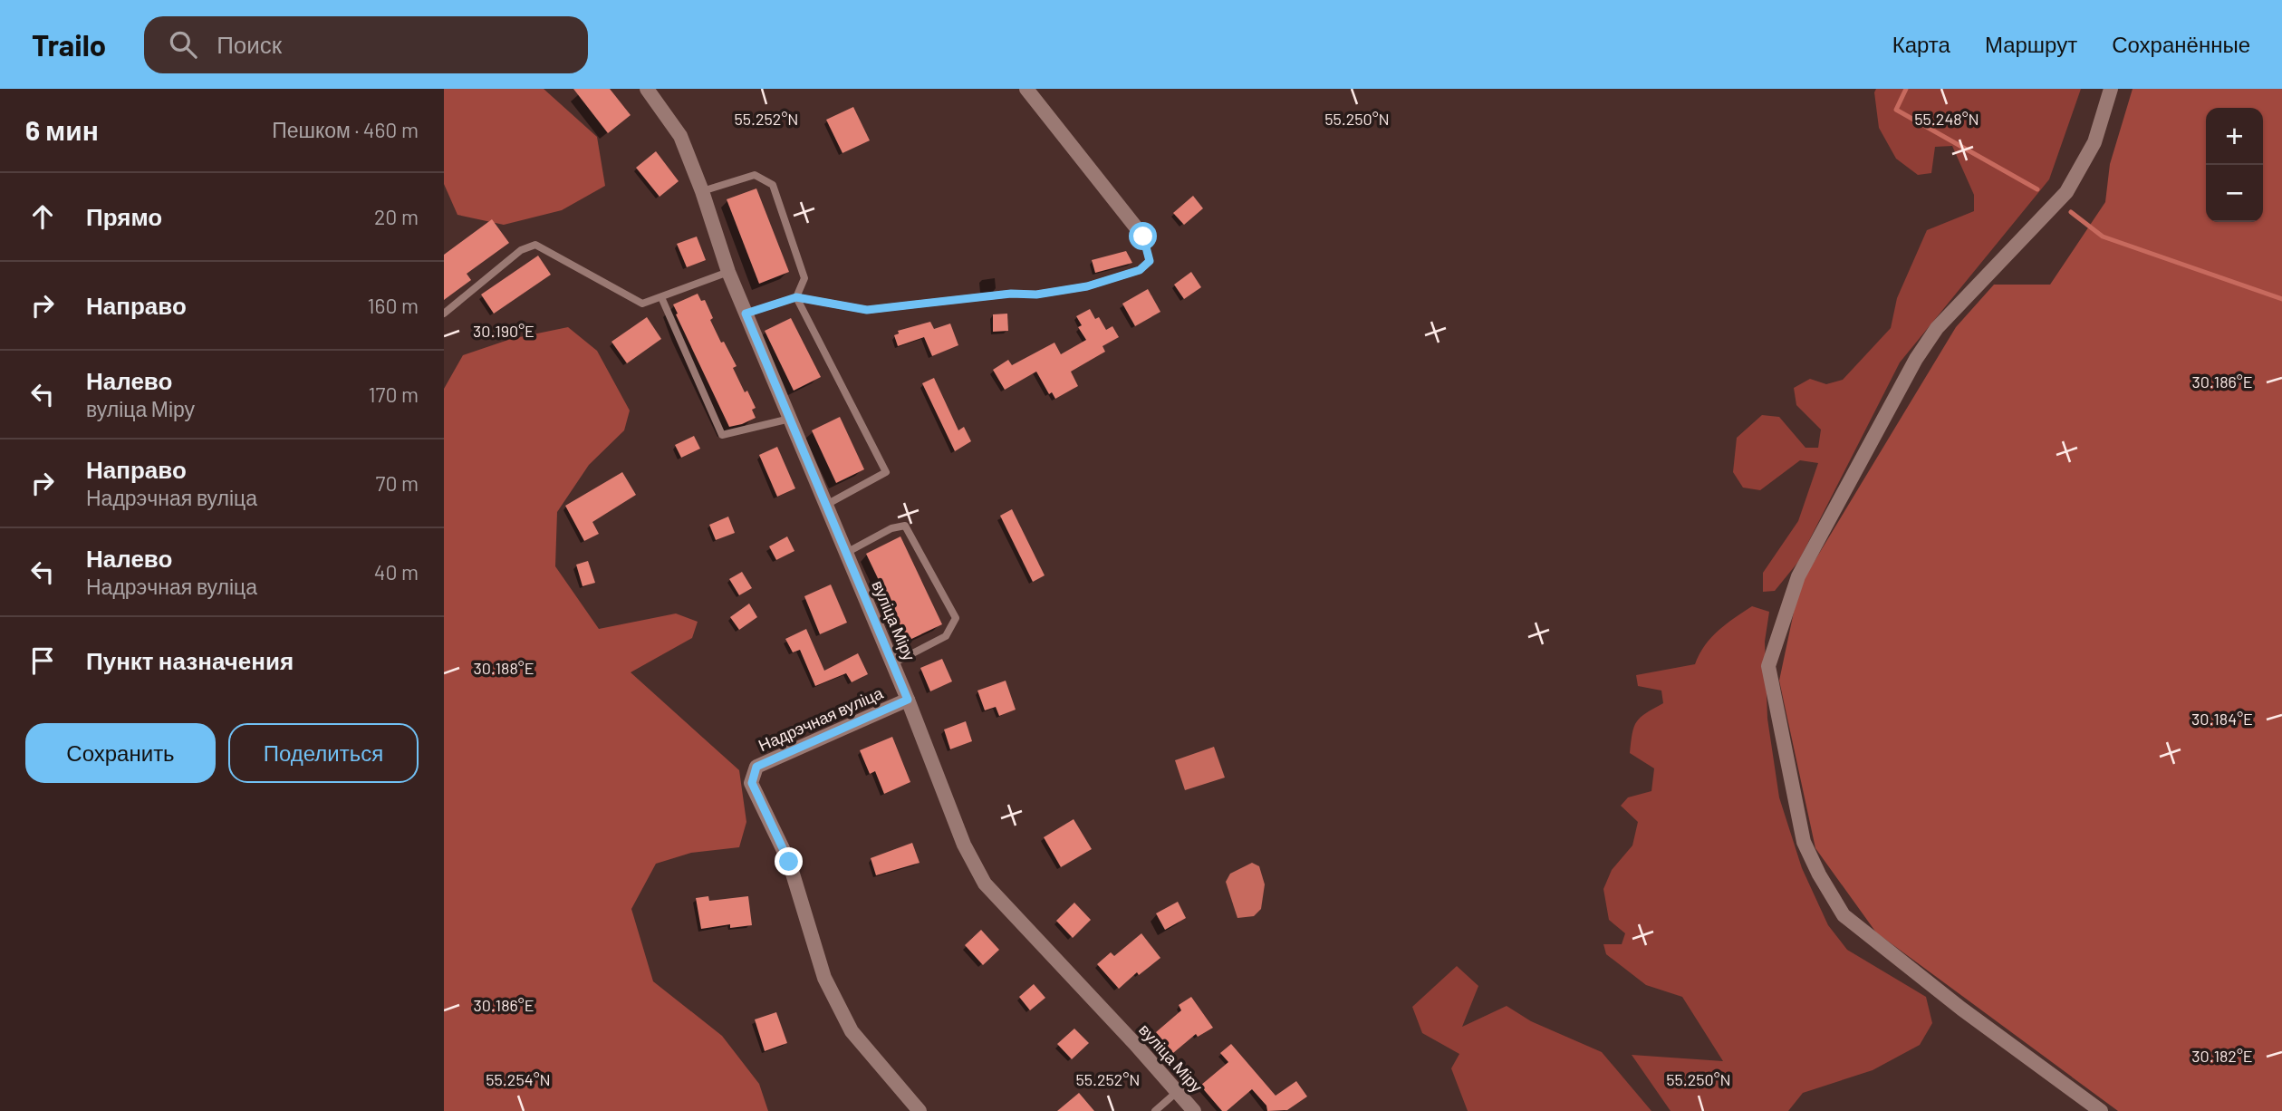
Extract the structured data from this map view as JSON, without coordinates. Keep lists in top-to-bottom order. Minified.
{"streets":{"street":["вуліца Міру","Надрэчная вуліца"]},"crossings":[["вуліца Міру","Надрэчная вуліца"]],"page":{"header":"Trailo","search":"Поиск","nav":["Карта","Маршрут","Сохранённые"],"heading":["6 мин","Пешком · 460 m"],"map_buttons":["+","−"],"list":[["Прямо","20 m"],["Направо","160 m"],["Налево","вуліца Міру","170 m"],["Направо","Надрэчная вуліца","70 m"],["Налево","Надрэчная вуліца","40 m"],"Пункт назначения"],"buttons":["Сохранить","Поделиться"]},"coordinates":["55.252°N","55.250°N","55.248°N","30.190°E","30.186°E","30.188°E","30.184°E","30.182°E","55.254°N"]}
